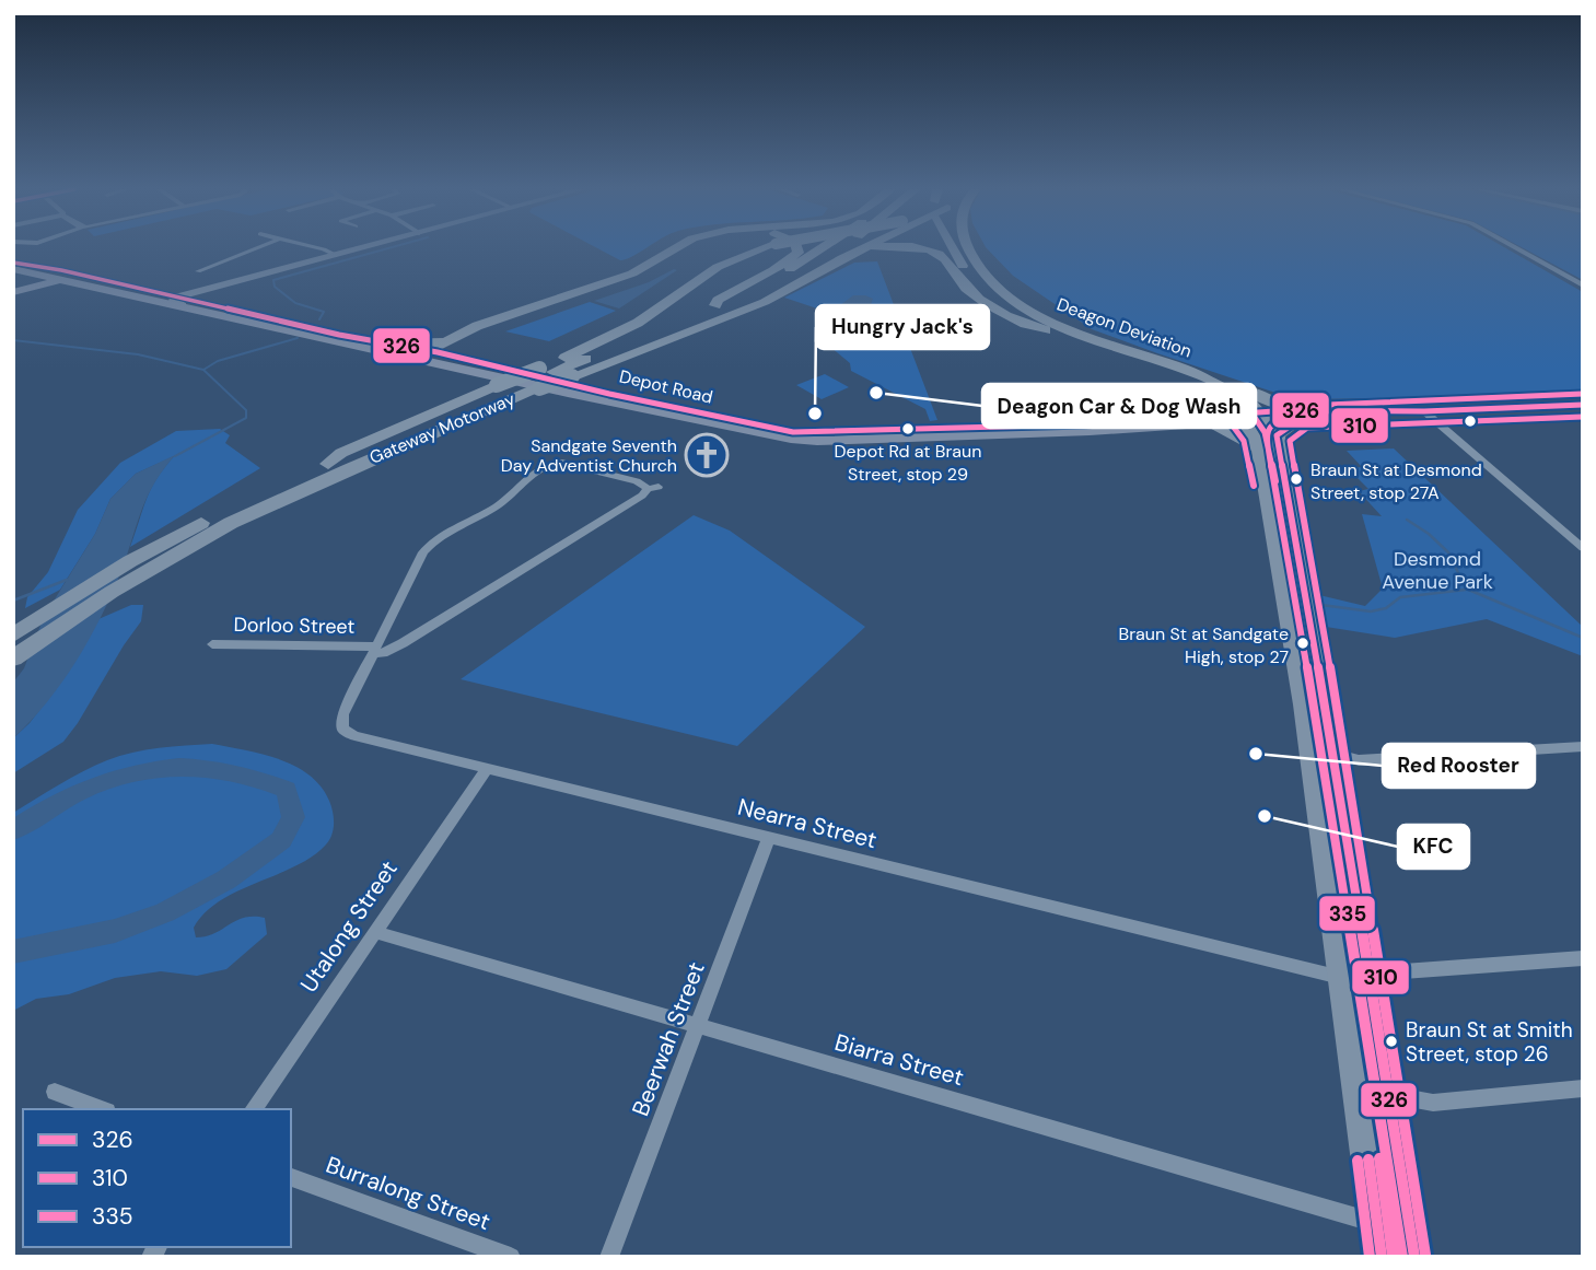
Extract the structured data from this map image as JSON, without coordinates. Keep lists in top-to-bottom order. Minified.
{"streets":{"highway":["Deagon Deviation","Gateway Motorway"],"main road":["Depot Road"],"street":["Dorloo Street","Nearra Street","Utalong Street","Beerwah Street","Biarra Street","Burralong Street"]},"crossings":[["Deagon Deviation","Depot Road"],["Dorloo Street","Nearra Street"],["Nearra Street","Utalong Street"],["Nearra Street","Beerwah Street"],["Utalong Street","Biarra Street"],["Beerwah Street","Biarra Street"]],"parks":["Desmond Avenue Park"],"places":{"other":["Deagon Car & Dog Wash","Hungry Jack's","Depot Rd at Braun Street, stop 29","Braun St at Desmond Street, stop 27A","Braun St at Sandgate High, stop 27","Red Rooster","KFC","Braun St at Smith Street, stop 26"],"church":["Sandgate Seventh Day Adventist Church"]},"lines":["transit line 326","transit line 335","transit line 310"],"legend":["326","310","335"]}
